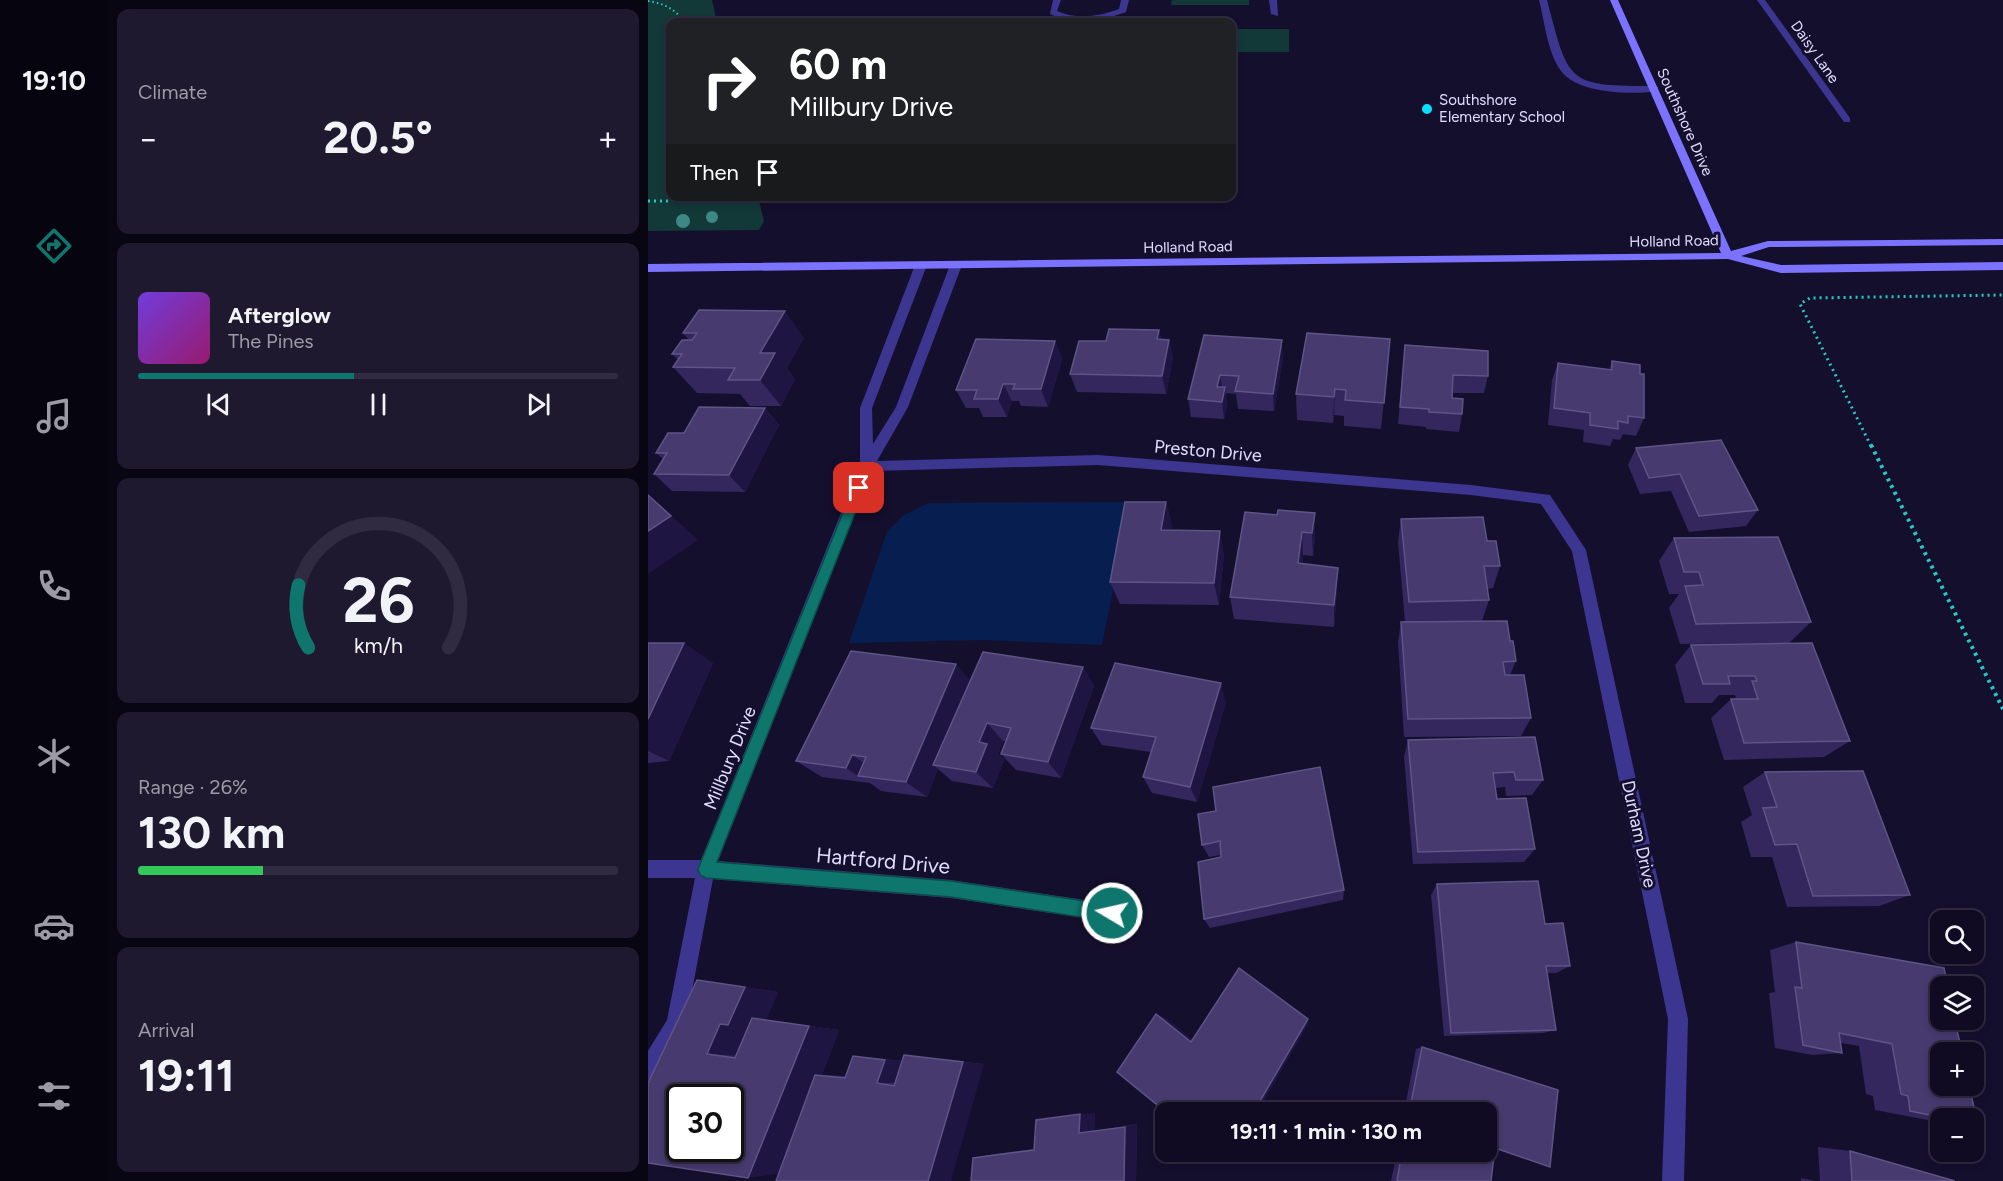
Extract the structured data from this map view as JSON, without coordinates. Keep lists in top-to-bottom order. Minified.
{"streets":{"main road":["Southshore Drive","Holland Road"],"street":["Daisy Lane","Preston Drive","Millbury Drive","Durham Drive","Hartford Drive"]},"crossings":[["Southshore Drive","Holland Road"],["Holland Road","Millbury Drive"],["Preston Drive","Millbury Drive"],["Preston Drive","Durham Drive"],["Millbury Drive","Hartford Drive"]],"places":["Southshore Elementary School"],"page":{"tabs":"19:10","tile":["Climate",["Range · 26%","130 km"],["Arrival","19:11"]],"turn":["60 m","Millbury Drive"],"heat":["−","20.5°","+"],"then":"Then","song":["Afterglow","The Pines"],"map_buttons":["+","−"],"limit":"30","trip":"19:11 · 1 min · 130 m","gauge":["26","km/h"]}}
